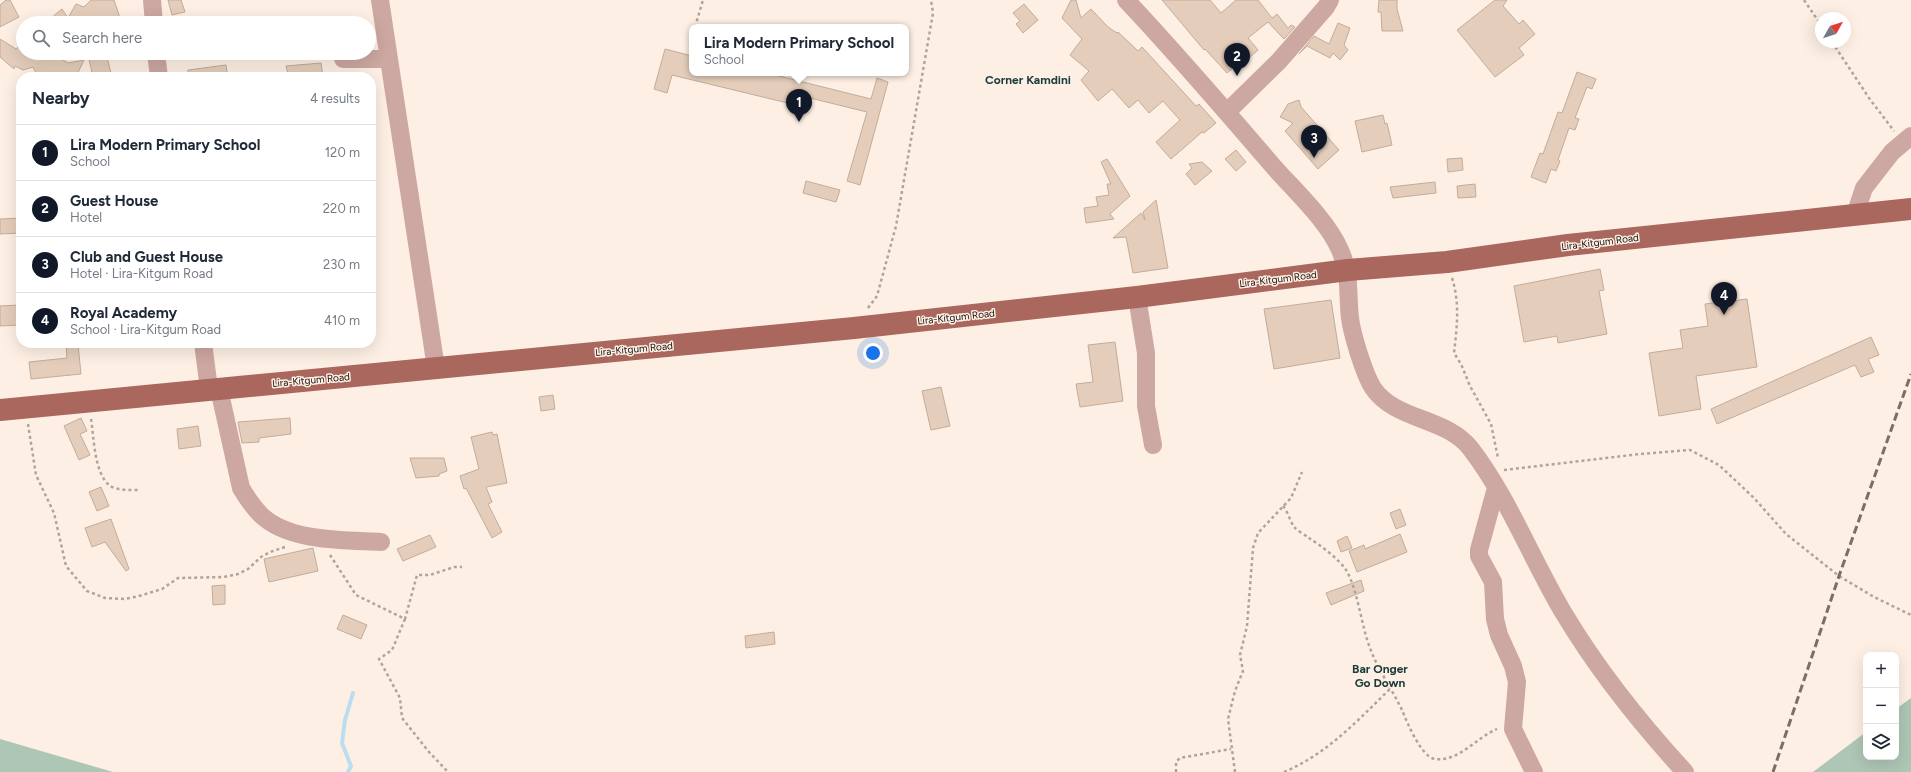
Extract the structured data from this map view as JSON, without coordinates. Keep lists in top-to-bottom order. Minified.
{"streets":{"main road":["Lira-Kitgum Road"]},"districts":["Corner Kamdini","Bar Onger Go Down"],"north":"top right","page":{"search":"Search here","popup":["Lira Modern Primary School","School"],"pins":["2","1","3","4"],"heading":["Nearby","4 results"],"list":[{"mark":"1","name":"Lira Modern Primary School","note":"School","value":"120 m"},{"mark":"2","name":"Guest House","note":"Hotel","value":"220 m"},{"mark":"3","name":"Club and Guest House","note":"Hotel · Lira-Kitgum Road","value":"230 m"},{"mark":"4","name":"Royal Academy","note":"School · Lira-Kitgum Road","value":"410 m"}],"map_buttons":["+","−"]}}
